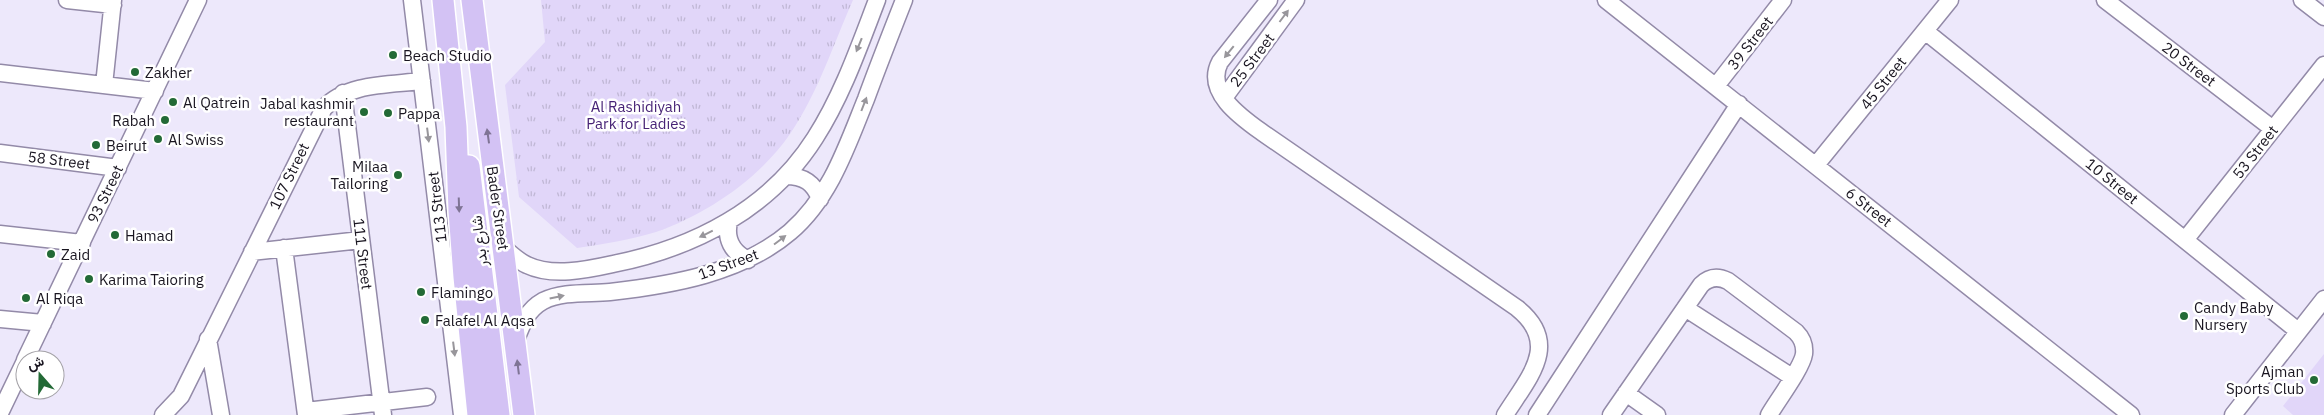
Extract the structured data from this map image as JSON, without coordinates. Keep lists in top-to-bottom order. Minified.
{"streets":{"main road":["Bader Street","شارع بدر"],"street":["39 Street","25 Street","20 Street","45 Street","53 Street","58 Street","107 Street","10 Street","93 Street","113 Street","6 Street","111 Street","13 Street"]},"crossings":[["39 Street","6 Street"],["20 Street","53 Street"],["45 Street","10 Street"],["45 Street","6 Street"],["53 Street","10 Street"],["58 Street","93 Street"],["107 Street","111 Street"],["Bader Street","13 Street"]],"one_way":["113 Street"],"parks":["Al Rashidiyah Park for Ladies"],"places":["Beach Studio","Zakher","Al Qatrein","Jabal kashmir restaurant","Pappa","Rabah","Al Swiss","Beirut","Milaa Tailoring","Hamad","Zaid","Karima Taioring","Flamingo","Al Riqa","Candy Baby Nursery","Falafel Al Aqsa","Ajman Sports Club"],"north":"top"}
